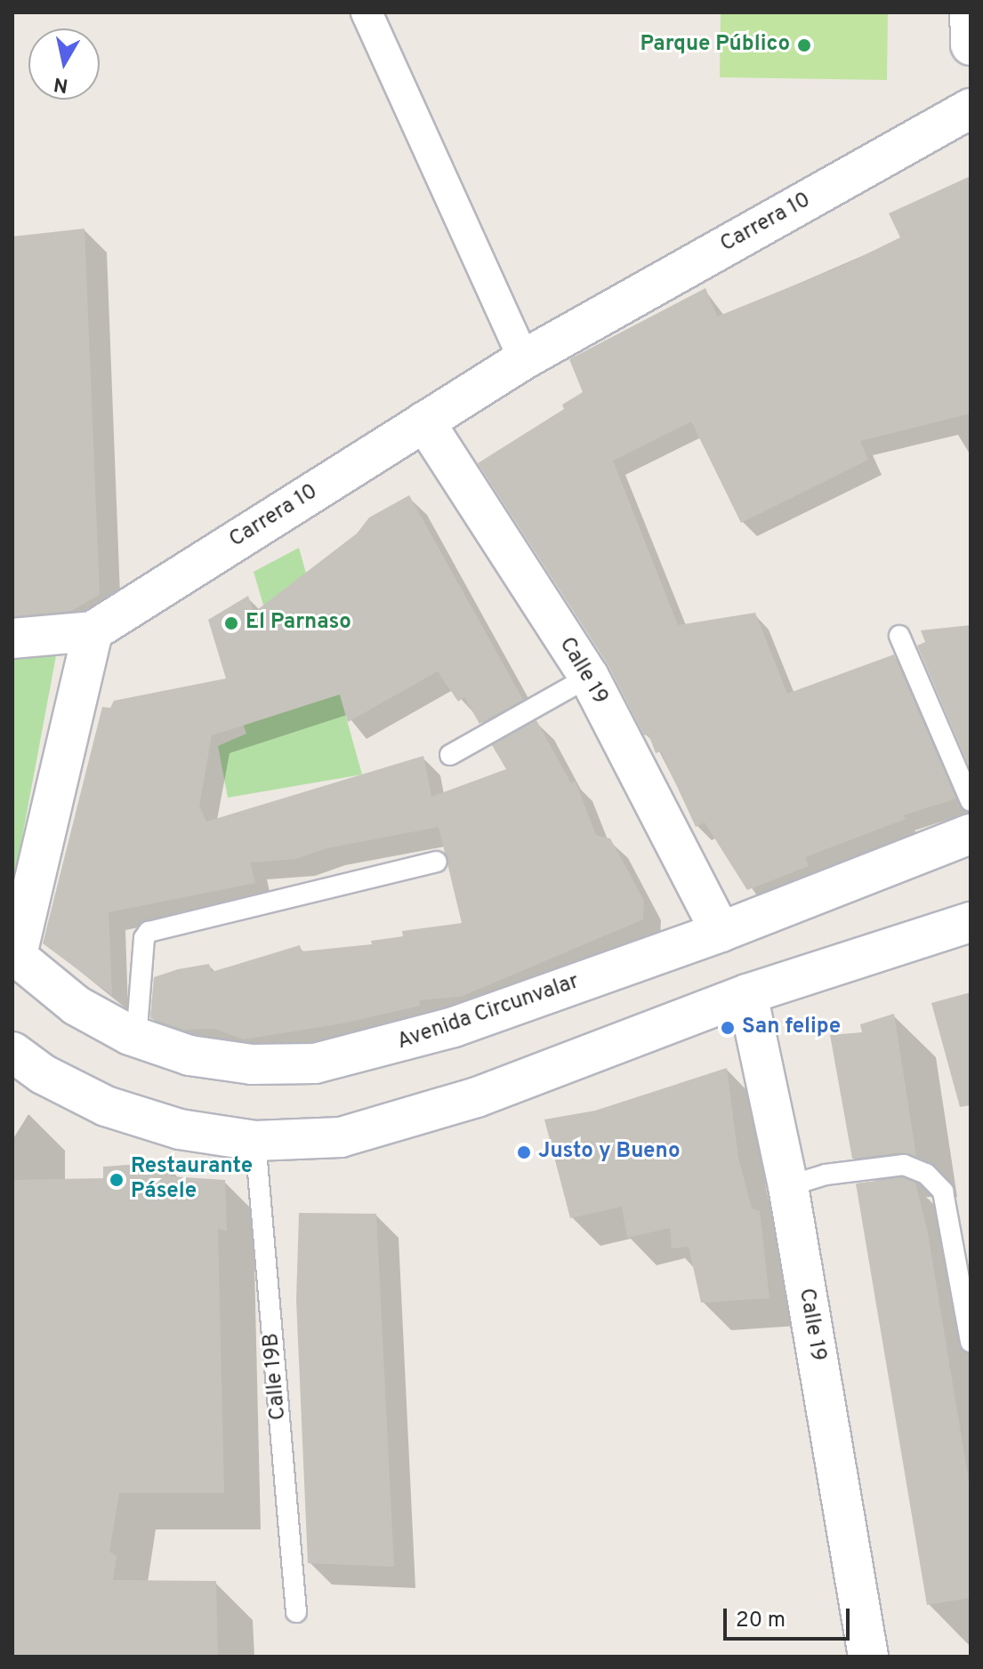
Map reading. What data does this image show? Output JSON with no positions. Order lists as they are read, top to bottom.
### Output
{
  "streets": {
    "street": ["Carrera 10", "Calle 19", "Avenida Circunvalar"],
    "lane": ["Calle 19B"]
  },
  "crossings": [
    ["Carrera 10", "Calle 19"],
    ["Calle 19", "Avenida Circunvalar"]
  ],
  "places": [
    "Parque Público",
    "El Parnaso",
    "San felipe",
    "Justo y Bueno",
    "Restaurante Pásele"
  ],
  "scale_bar": "20 m",
  "north": "bottom"
}
